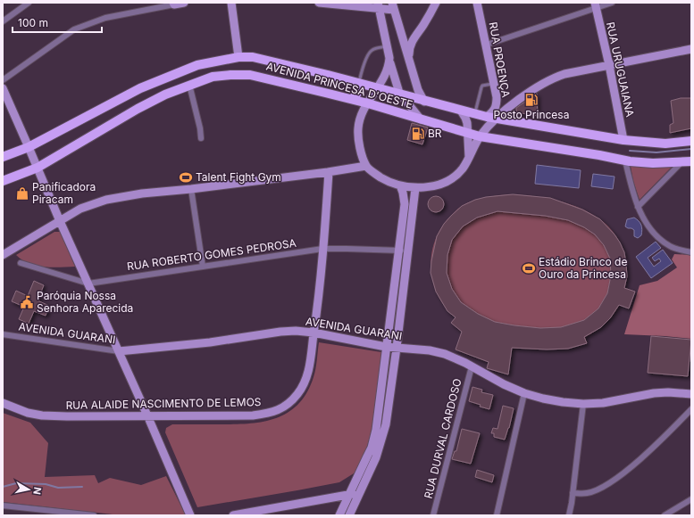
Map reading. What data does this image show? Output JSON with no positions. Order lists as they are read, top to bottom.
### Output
{
  "streets": {
    "main road": [
      "RUA PROENÇA",
      "RUA URUGUAIANA",
      "AVENIDA PRINCESA D'OESTE",
      "AVENIDA GUARANI",
      "RUA ALAIDE NASCIMENTO DE LEMOS"
    ],
    "street": ["RUA ROBERTO GOMES PEDROSA", "RUA DURVAL CARDOSO"]
  },
  "crossings": [
    ["RUA PROENÇA", "AVENIDA PRINCESA D'OESTE"],
    ["RUA URUGUAIANA", "AVENIDA PRINCESA D'OESTE"],
    ["RUA ROBERTO GOMES PEDROSA", "RUA ALAIDE NASCIMENTO DE LEMOS"],
    ["AVENIDA GUARANI", "RUA ALAIDE NASCIMENTO DE LEMOS"],
    ["AVENIDA GUARANI", "RUA DURVAL CARDOSO"]
  ],
  "places": {
    "fuel station": ["Posto Princesa", "BR"],
    "sports": ["Talent Fight Gym", "Estádio Brinco de Ouro da Princesa"],
    "shop": ["Panificadora Piracam"],
    "public building": ["Paróquia Nossa Senhora Aparecida"]
  },
  "scale_bar": "100 m",
  "north": "right"
}
